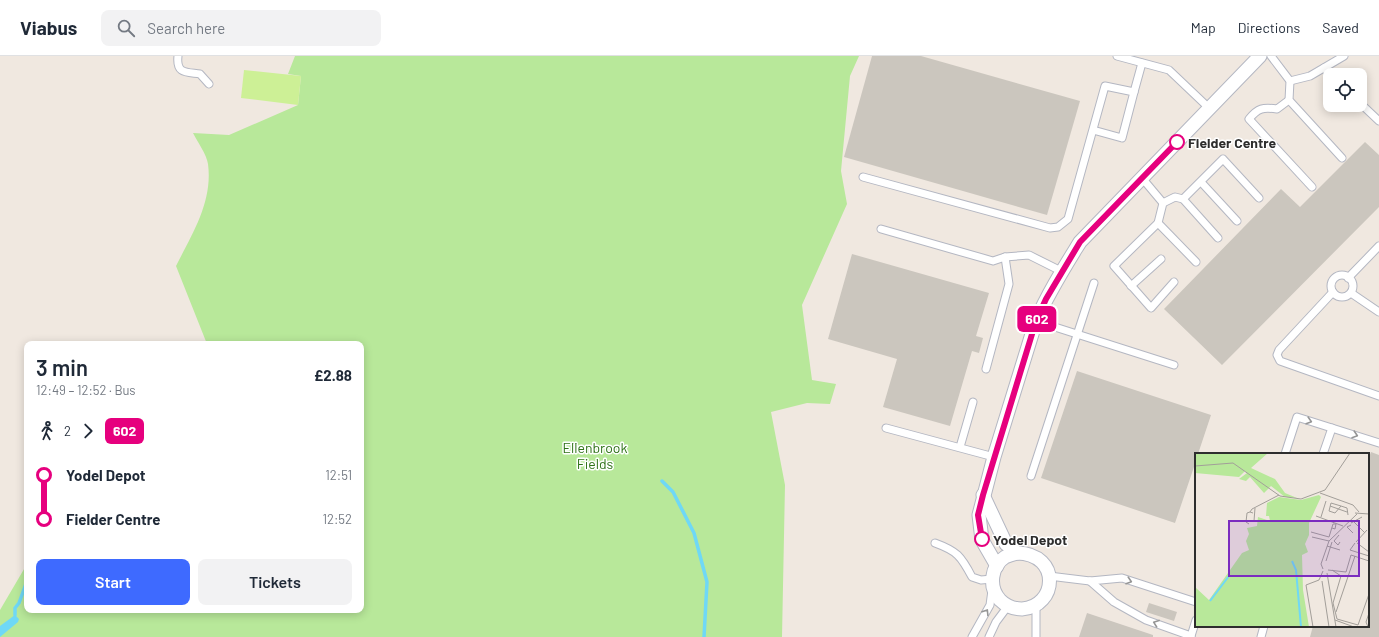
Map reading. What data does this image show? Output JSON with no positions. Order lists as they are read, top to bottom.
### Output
{
  "parks": ["Ellenbrook Fields"],
  "places": ["Fielder Centre", "Yodel Depot"],
  "lines": ["bus line 602"],
  "page": {
    "header": "Viabus",
    "search": "Search here",
    "nav": ["Map", "Directions", "Saved"],
    "on_map": "602",
    "heading": ["3 min", "12:49 – 12:52 · Bus", "£2.88"],
    "legs": ["2", "602"],
    "list": [
      {
        "name": "Yodel Depot",
        "value": "12:51"
      },
      {
        "name": "Fielder Centre",
        "value": "12:52"
      }
    ],
    "buttons": ["Start", "Tickets"]
  }
}
